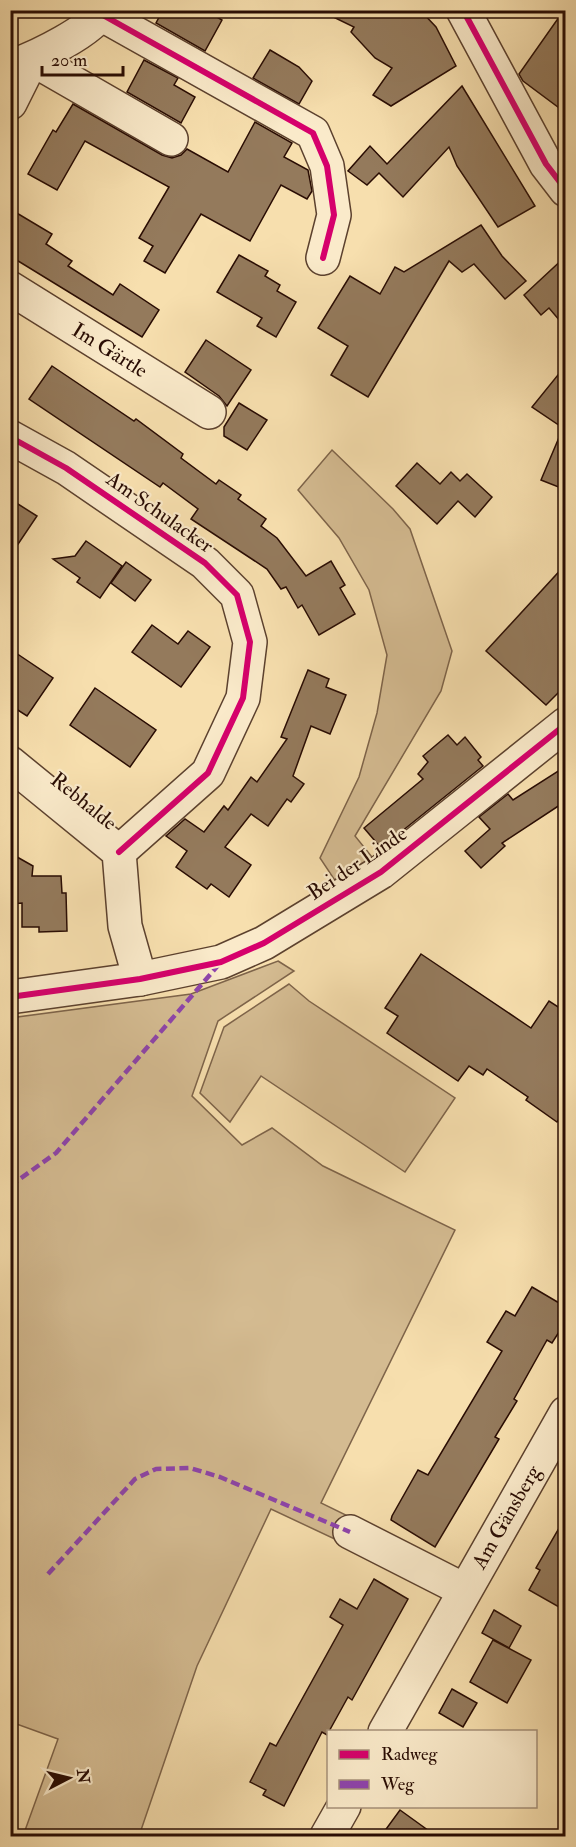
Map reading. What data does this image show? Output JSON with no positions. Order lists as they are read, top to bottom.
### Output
{
  "streets": {
    "street": [
      "Im Gärtle",
      "Am Schulacker",
      "Rebhalde",
      "Bei der Linde",
      "Am Gänsberg"
    ]
  },
  "crossings": [
    ["Am Schulacker", "Rebhalde"],
    ["Rebhalde", "Bei der Linde"]
  ],
  "legend": ["Radweg", "Weg"],
  "scale_bar": "20 m",
  "north": "right"
}
